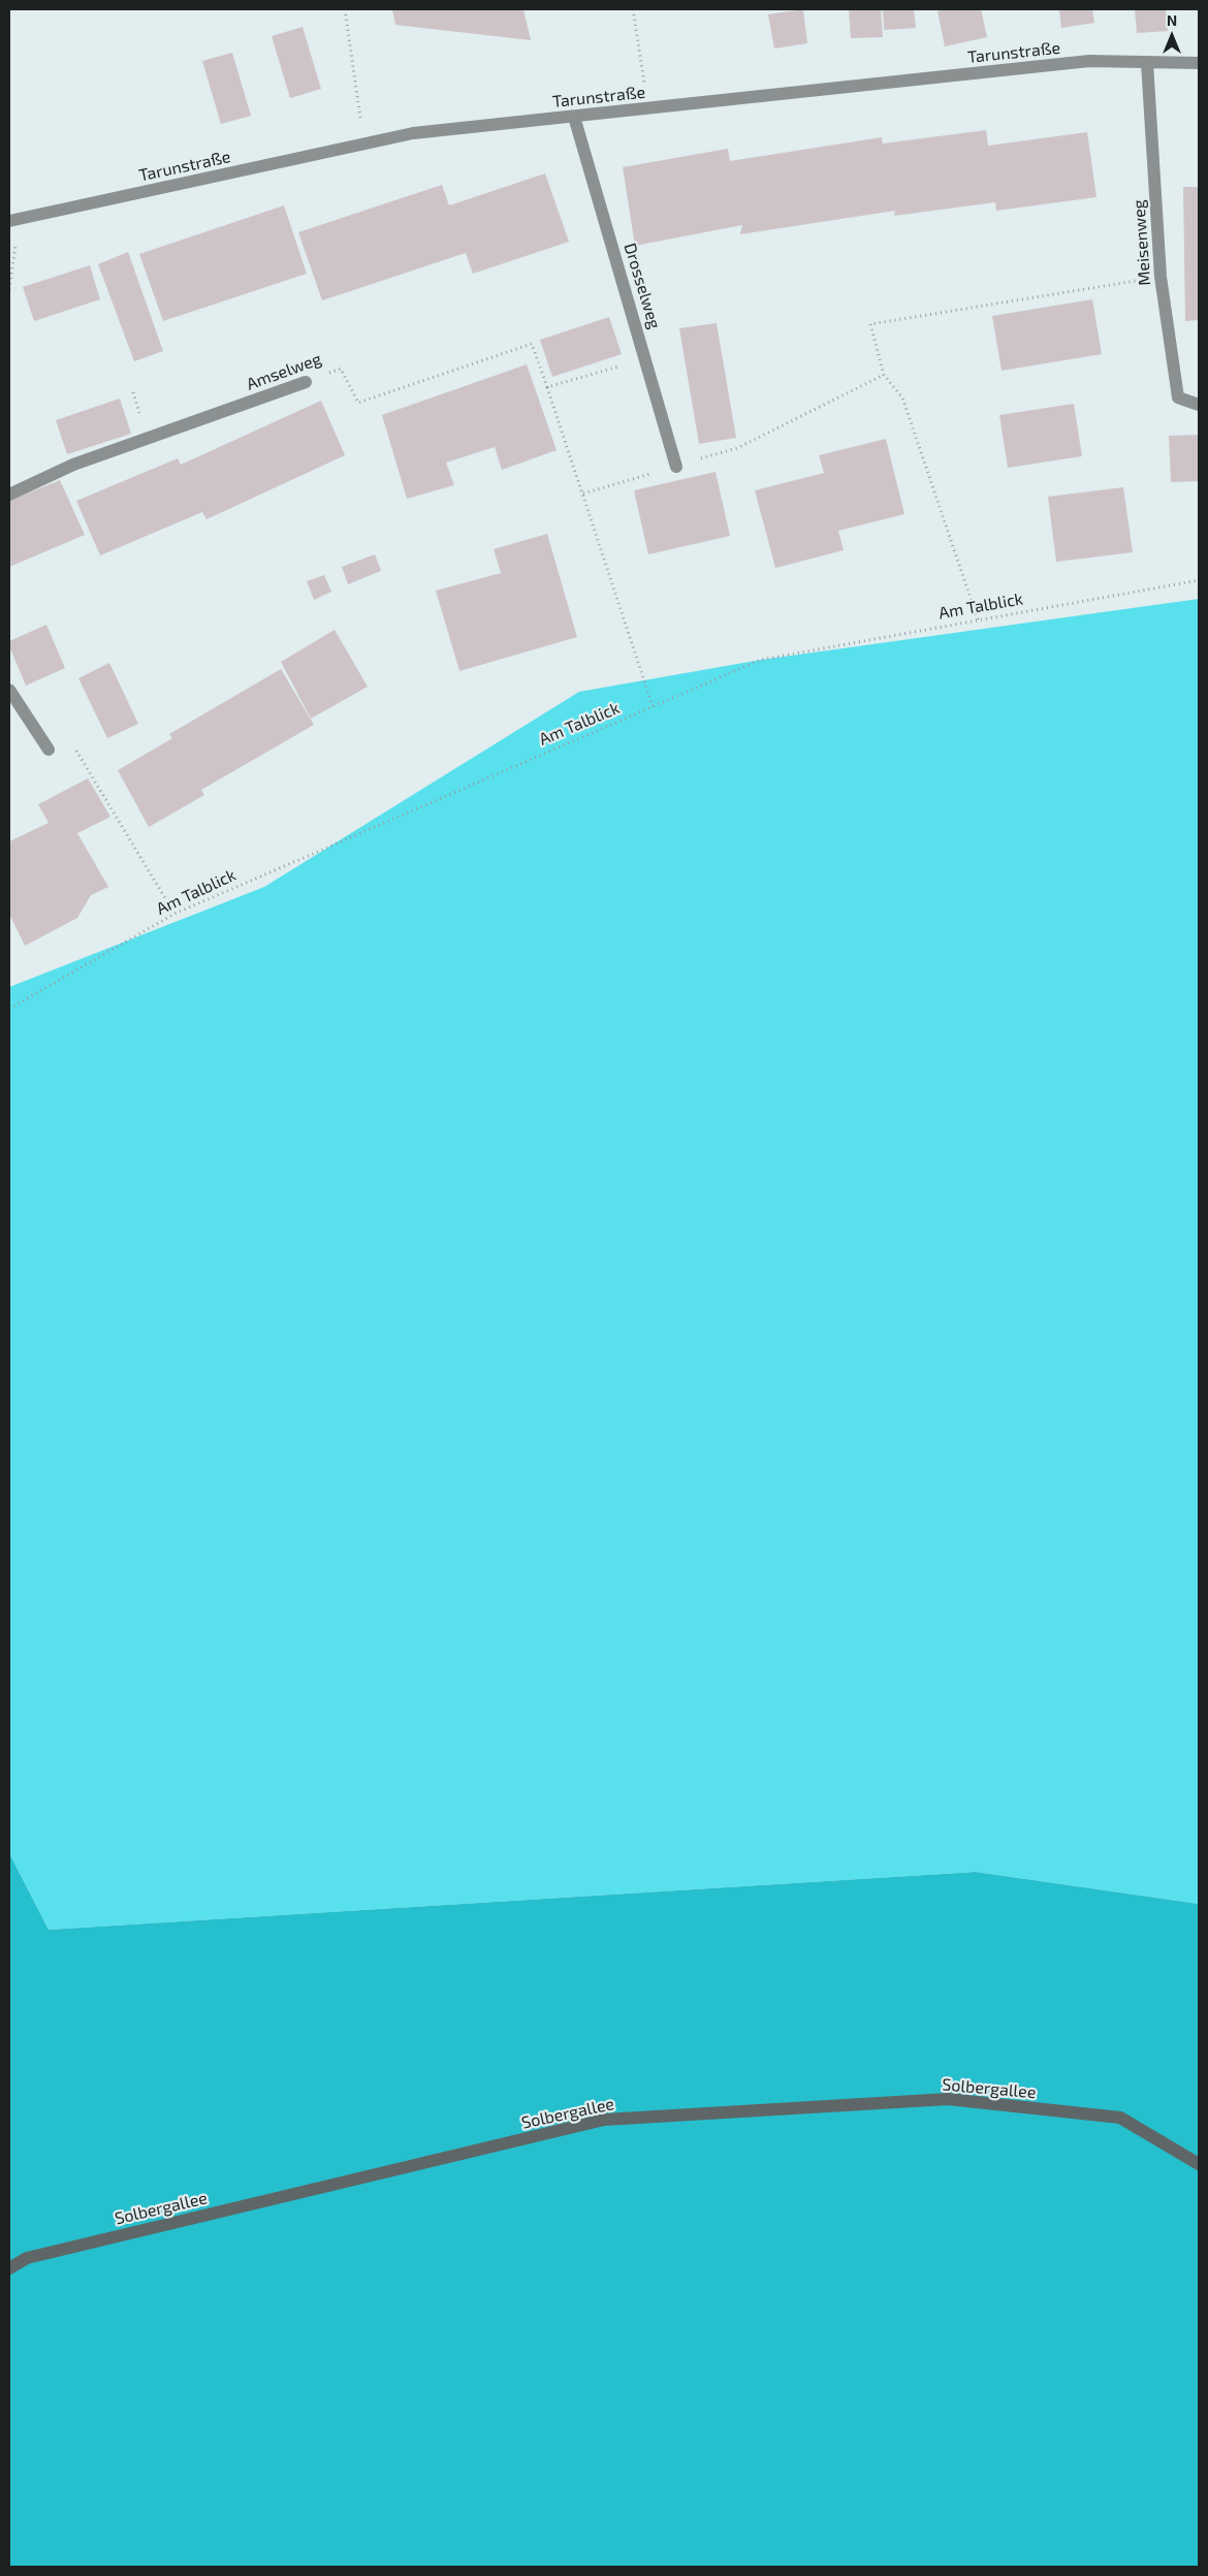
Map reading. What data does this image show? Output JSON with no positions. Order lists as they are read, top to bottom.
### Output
{
  "streets": {
    "street": [
      "Tarunstraße",
      "Meisenweg",
      "Drosselweg",
      "Amselweg",
      "Solbergallee"
    ],
    "path": ["Am Talblick"]
  },
  "crossings": [
    ["Tarunstraße", "Meisenweg"],
    ["Tarunstraße", "Drosselweg"]
  ],
  "north": "top"
}
